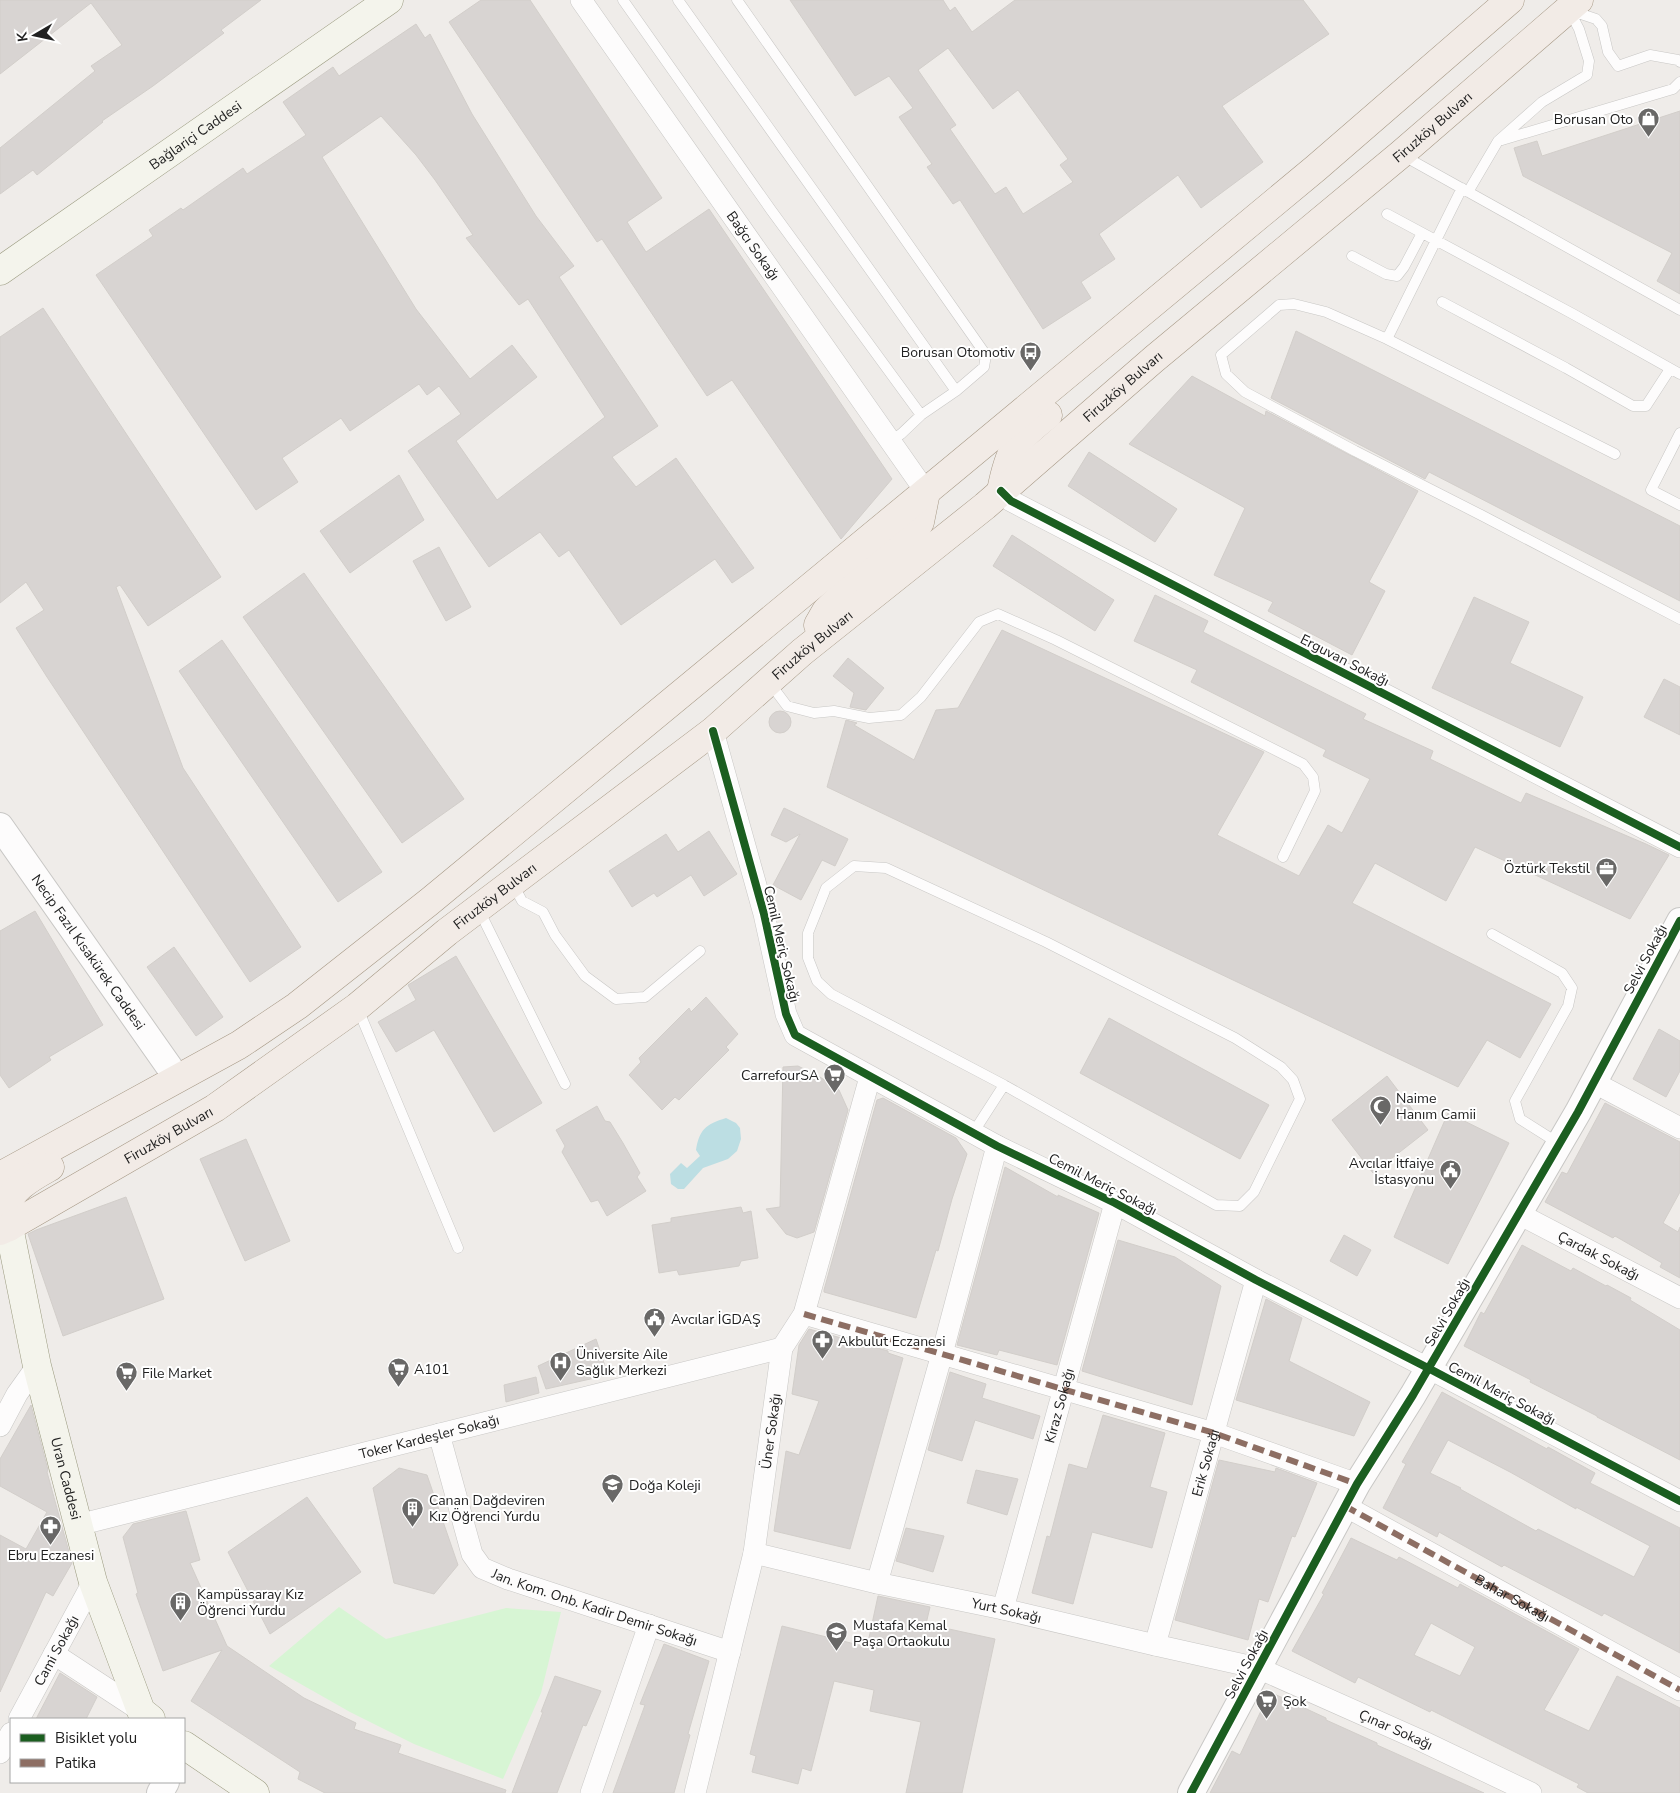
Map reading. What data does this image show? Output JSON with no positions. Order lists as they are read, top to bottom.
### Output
{
  "streets": {
    "main road": ["Firuzköy Bulvarı", "Bağlariçi Caddesi", "Uran Caddesi"],
    "street": [
      "Bağcı Sokağı",
      "Erguvan Sokağı",
      "Cemil Meriç Sokağı",
      "Necip Fazıl Kısakürek Caddesi",
      "Selvi Sokağı",
      "Çardak Sokağı",
      "Kiraz Sokağı",
      "Üner Sokağı",
      "Toker Kardeşler Sokağı",
      "Erik Sokağı",
      "Bahar Sokağı",
      "Jan. Kom. Onb. Kadir Demir Sokağı",
      "Yurt Sokağı",
      "Cami Sokağı",
      "Çınar Sokağı"
    ]
  },
  "crossings": [
    ["Firuzköy Bulvarı", "Erguvan Sokağı"],
    ["Firuzköy Bulvarı", "Cemil Meriç Sokağı"],
    ["Firuzköy Bulvarı", "Uran Caddesi"],
    ["Cemil Meriç Sokağı", "Selvi Sokağı"],
    ["Cemil Meriç Sokağı", "Kiraz Sokağı"],
    ["Cemil Meriç Sokağı", "Üner Sokağı"],
    ["Cemil Meriç Sokağı", "Erik Sokağı"],
    ["Selvi Sokağı", "Çardak Sokağı"],
    ["Selvi Sokağı", "Bahar Sokağı"],
    ["Selvi Sokağı", "Yurt Sokağı"],
    ["Selvi Sokağı", "Çınar Sokağı"],
    ["Kiraz Sokağı", "Bahar Sokağı"],
    ["Kiraz Sokağı", "Yurt Sokağı"],
    ["Üner Sokağı", "Toker Kardeşler Sokağı"],
    ["Üner Sokağı", "Bahar Sokağı"],
    ["Üner Sokağı", "Jan. Kom. Onb. Kadir Demir Sokağı"],
    ["Üner Sokağı", "Yurt Sokağı"],
    ["Toker Kardeşler Sokağı", "Uran Caddesi"],
    ["Toker Kardeşler Sokağı", "Jan. Kom. Onb. Kadir Demir Sokağı"],
    ["Erik Sokağı", "Bahar Sokağı"],
    ["Erik Sokağı", "Yurt Sokağı"],
    ["Uran Caddesi", "Cami Sokağı"],
    ["Yurt Sokağı", "Çınar Sokağı"]
  ],
  "places": {
    "shop": ["Borusan Oto"],
    "bus stop": ["Borusan Otomotiv"],
    "office": ["Öztürk Tekstil"],
    "supermarket": [
      "CarrefourSA",
      "A101",
      "File Market",
      "Şok"
    ],
    "mosque": ["Naime Hanım Camii"],
    "public building": ["Avcılar İtfaiye İstasyonu", "Avcılar İGDAŞ"],
    "pharmacy": ["Akbulut Eczanesi", "Ebru Eczanesi"],
    "hospital": ["Üniversite Aile Sağlık Merkezi"],
    "school or university": ["Doğa Koleji", "Mustafa Kemal Paşa Ortaokulu"],
    "building": ["Canan Dağdeviren Kız Öğrenci Yurdu", "Kampüssaray Kız Öğrenci Yurdu"]
  },
  "legend": ["Bisiklet yolu", "Patika"],
  "north": "left"
}
